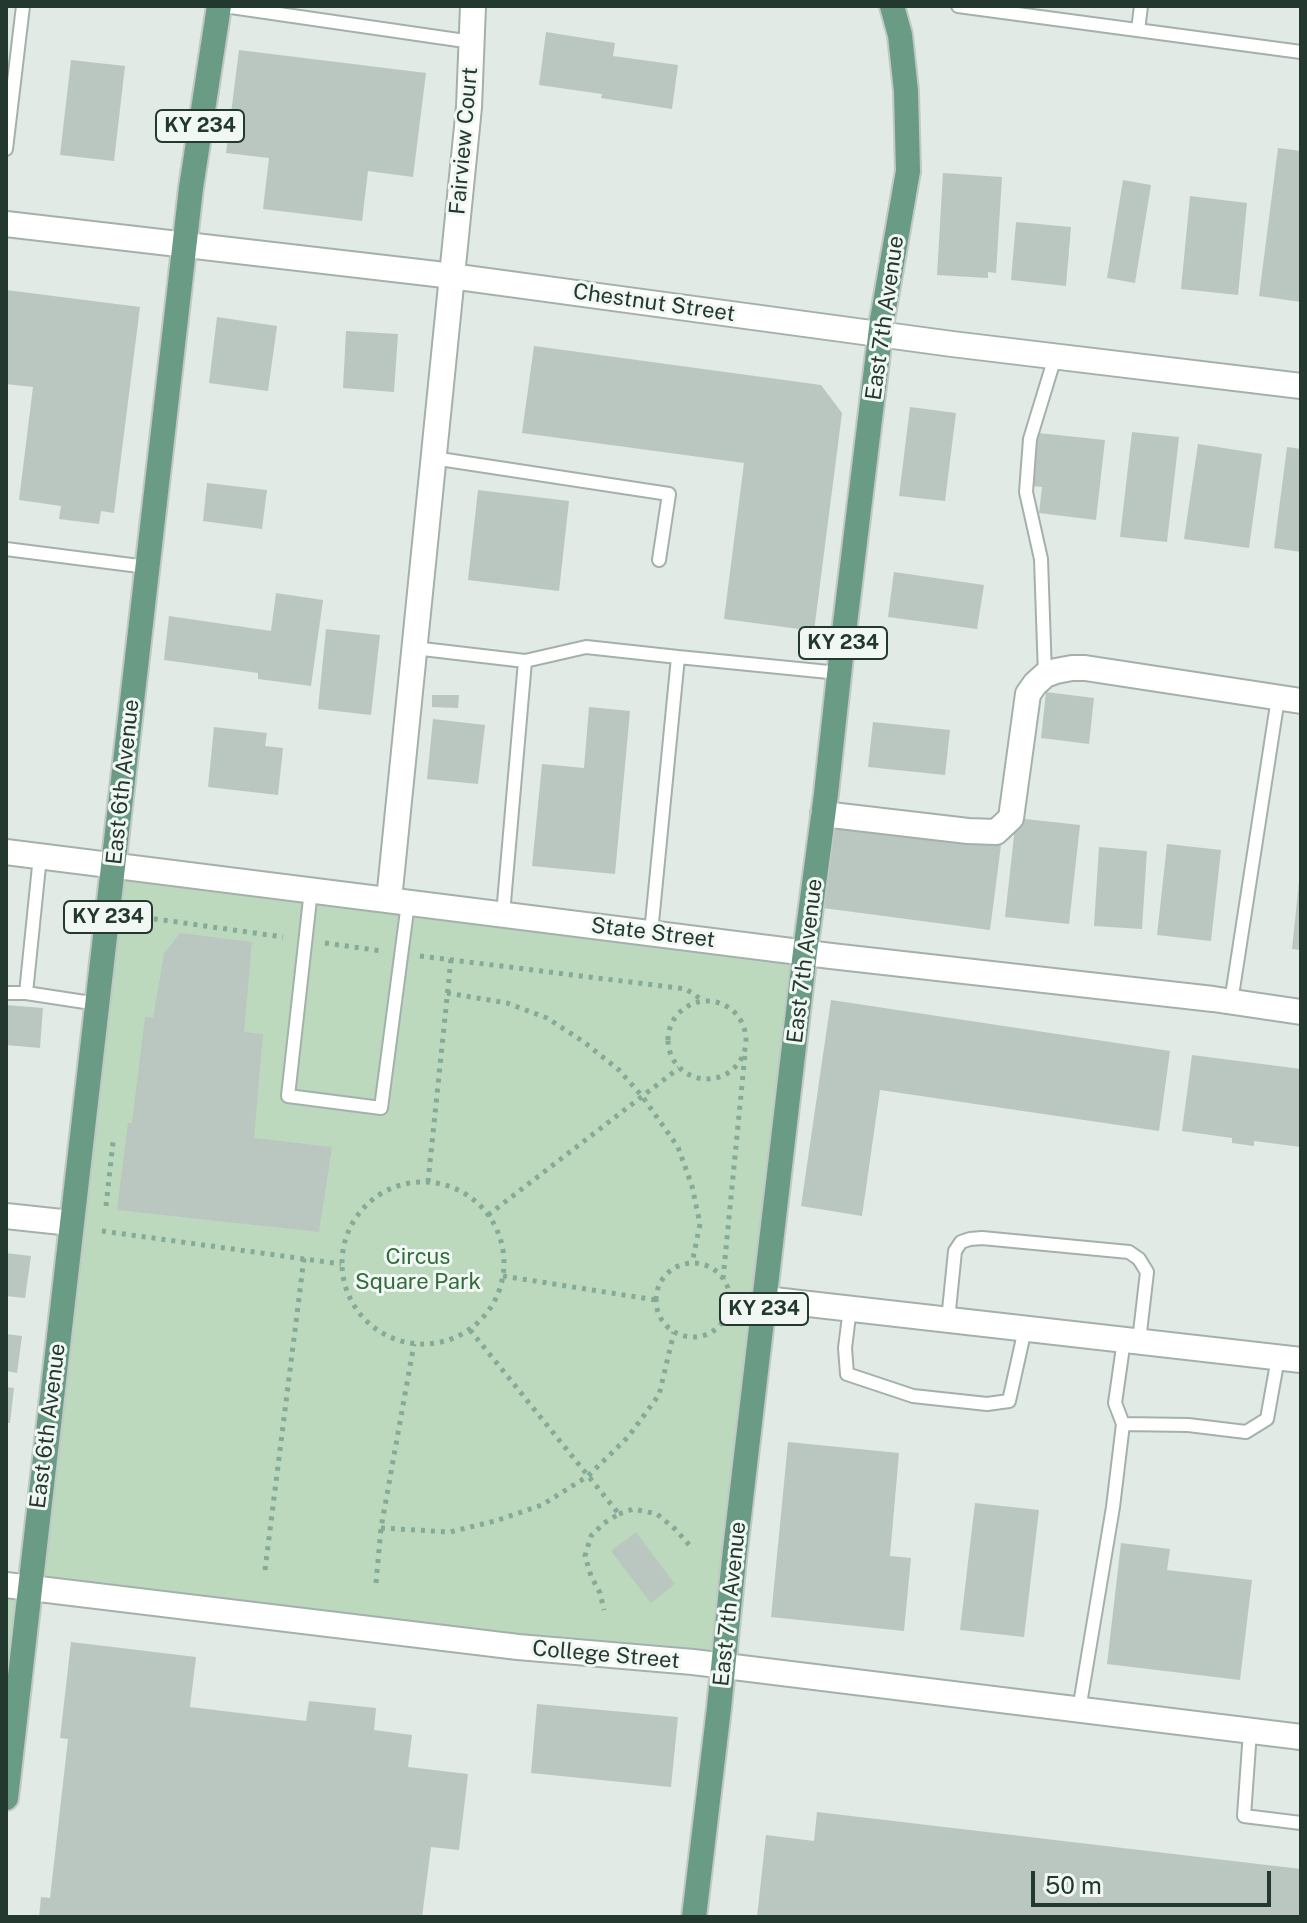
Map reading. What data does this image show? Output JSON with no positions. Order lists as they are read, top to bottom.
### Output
{
  "streets": {
    "main road": ["KY 234", "East 7th Avenue", "East 6th Avenue"],
    "street": [
      "Fairview Court",
      "Chestnut Street",
      "State Street",
      "College Street"
    ]
  },
  "crossings": [
    ["Fairview Court", "Chestnut Street"],
    ["Fairview Court", "State Street"],
    ["Chestnut Street", "East 7th Avenue"],
    ["Chestnut Street", "East 6th Avenue"],
    ["East 7th Avenue", "State Street"],
    ["East 7th Avenue", "College Street"],
    ["East 6th Avenue", "State Street"],
    ["East 6th Avenue", "College Street"]
  ],
  "parks": ["Circus Square Park"],
  "scale_bar": "50 m"
}
